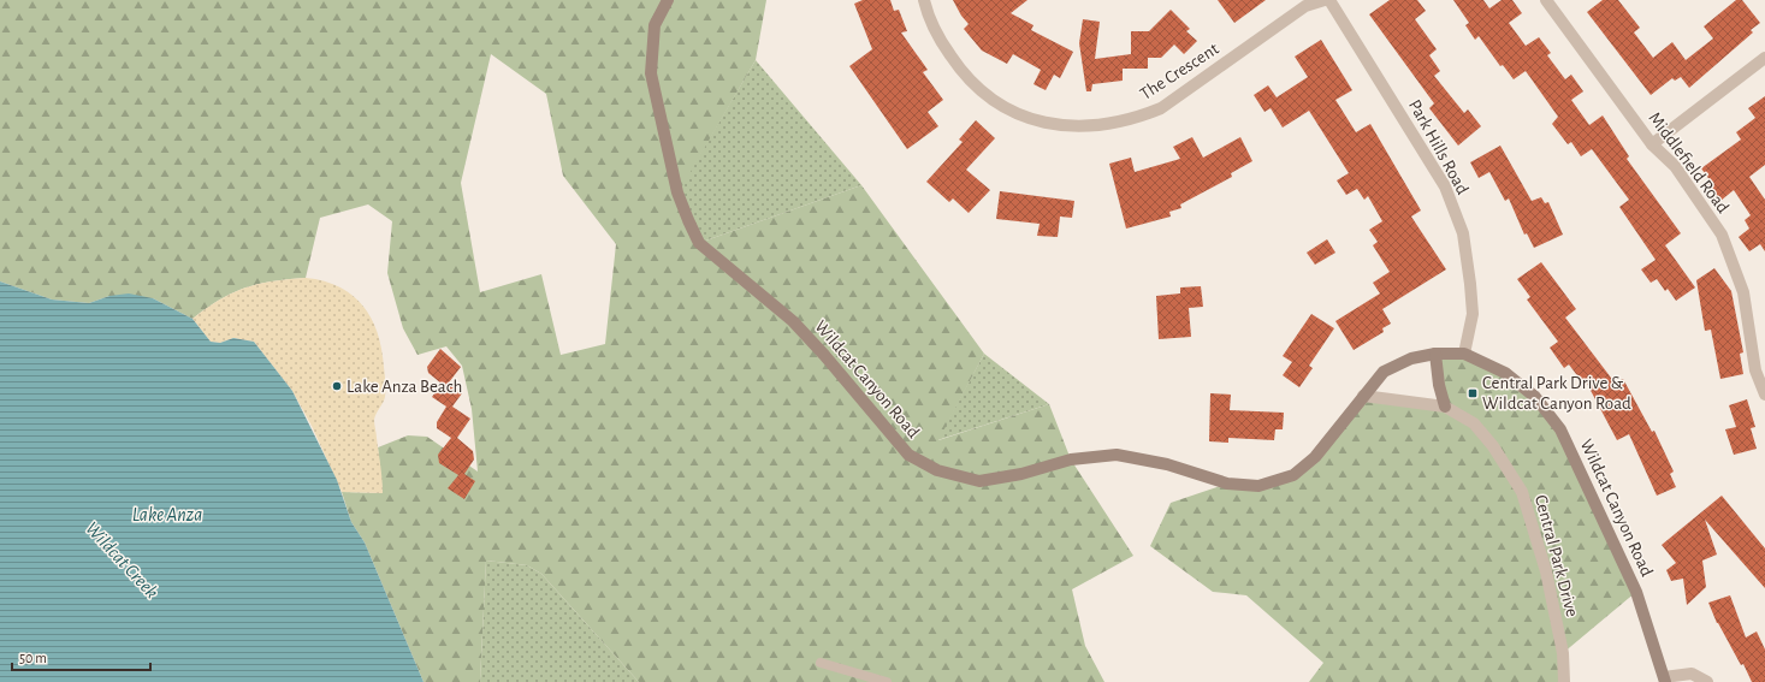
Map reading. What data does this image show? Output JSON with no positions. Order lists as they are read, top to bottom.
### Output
{
  "streets": {
    "street": [
      "The Crescent",
      "Park Hills Road",
      "Middlefield Road",
      "Wildcat Canyon Road",
      "Central Park Drive"
    ]
  },
  "crossings": [
    ["Park Hills Road", "Wildcat Canyon Road"],
    ["Wildcat Canyon Road", "Central Park Drive"]
  ],
  "water": ["Lake Anza", "Wildcat Creek"],
  "places": {
    "other": ["Lake Anza Beach"],
    "transit": ["Central Park Drive & Wildcat Canyon Road"]
  },
  "scale_bar": "50 m"
}
